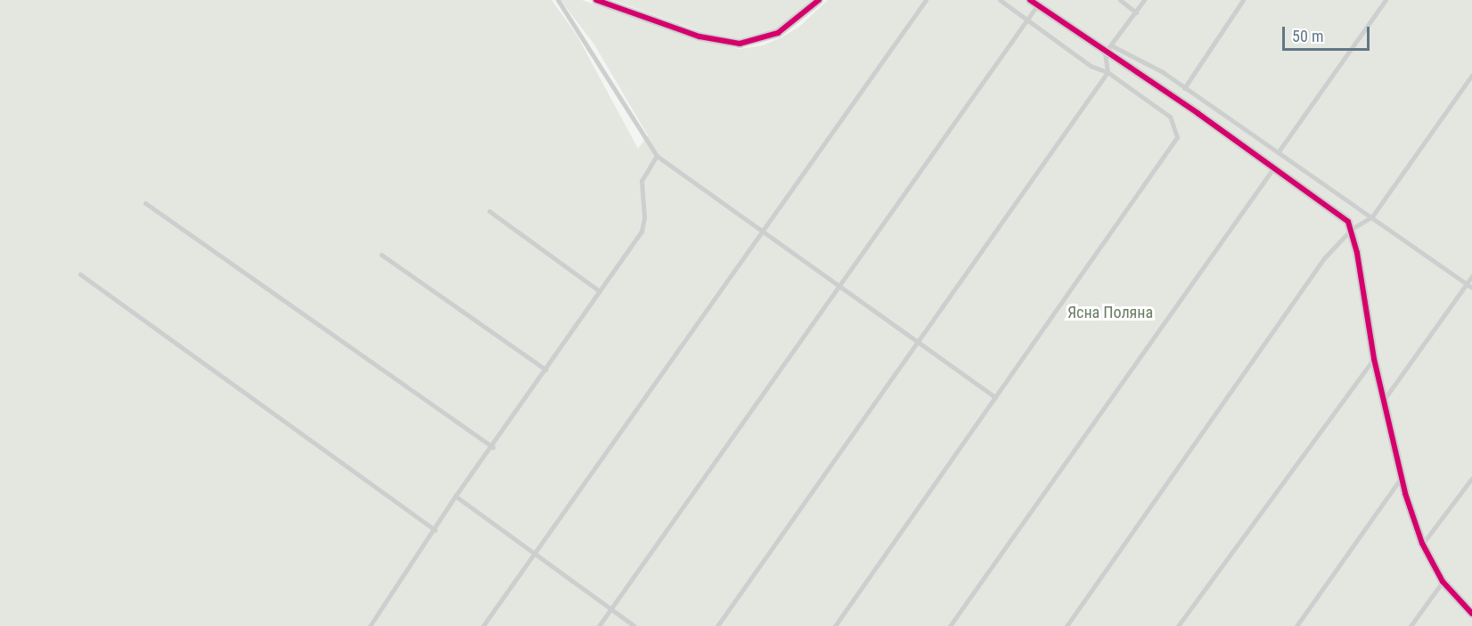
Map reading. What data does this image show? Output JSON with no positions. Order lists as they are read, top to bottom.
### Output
{
  "parks": ["Ясна Поляна"],
  "scale_bar": "50 m"
}
